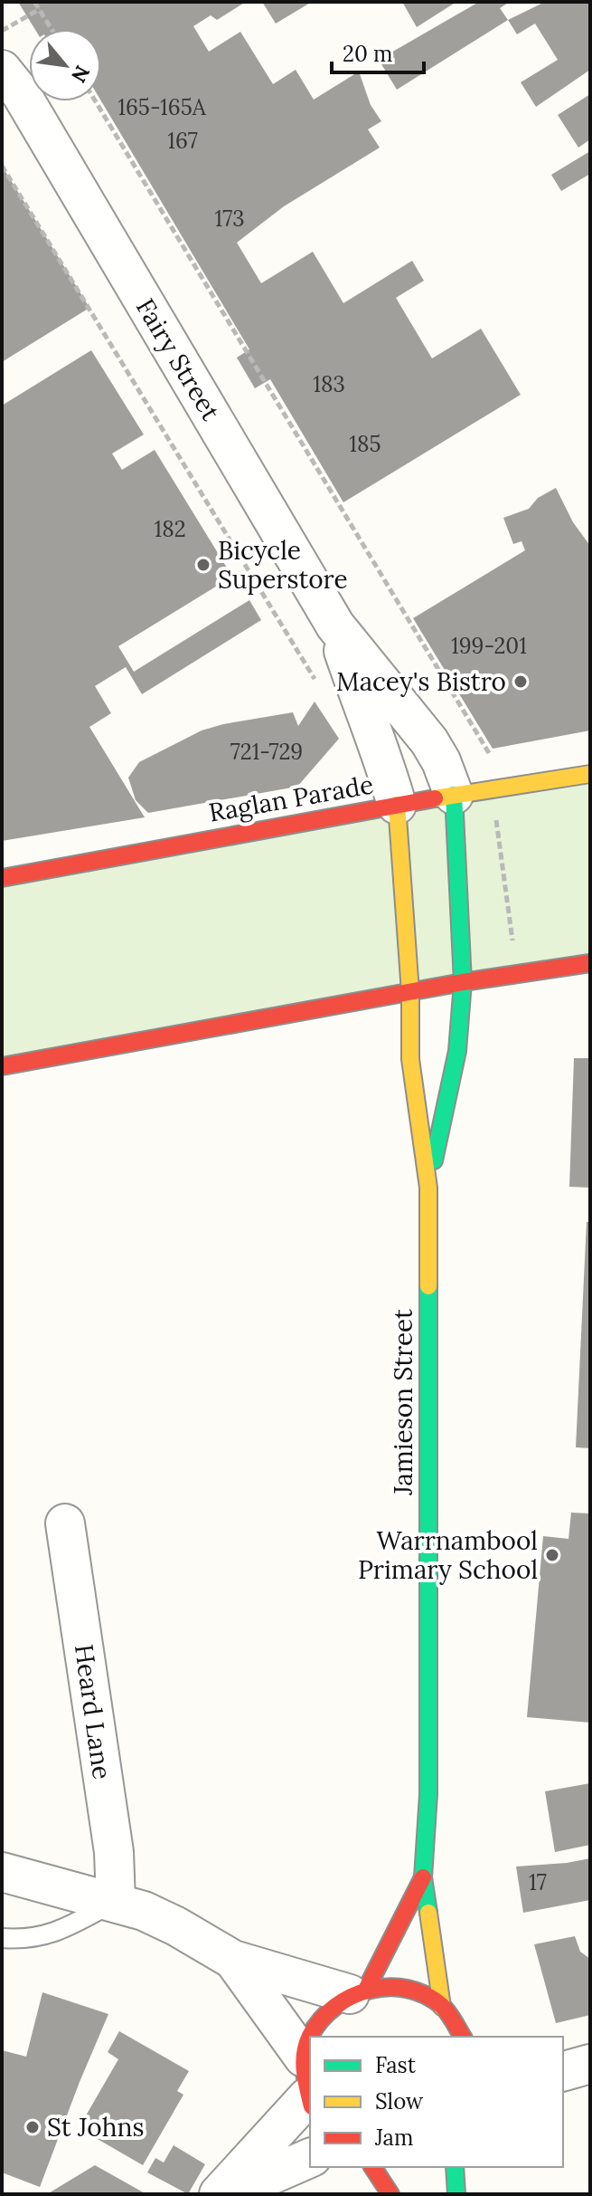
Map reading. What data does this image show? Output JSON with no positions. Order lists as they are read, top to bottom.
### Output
{
  "streets": {
    "main road": ["Raglan Parade", "Jamieson Street"],
    "street": ["Fairy Street", "Heard Lane"]
  },
  "crossings": [
    ["Fairy Street", "Raglan Parade"],
    ["Fairy Street", "Jamieson Street"],
    ["Raglan Parade", "Jamieson Street"]
  ],
  "places": [
    "Bicycle Superstore",
    "Macey's Bistro",
    "Warrnambool Primary School",
    "St Johns"
  ],
  "house_numbers": [
    "165-165A",
    "167",
    "173",
    "183",
    "185",
    "182",
    "199-201",
    "721-729",
    "17"
  ],
  "legend": ["Fast", "Slow", "Jam"],
  "scale_bar": "20 m",
  "north": "bottom right"
}
